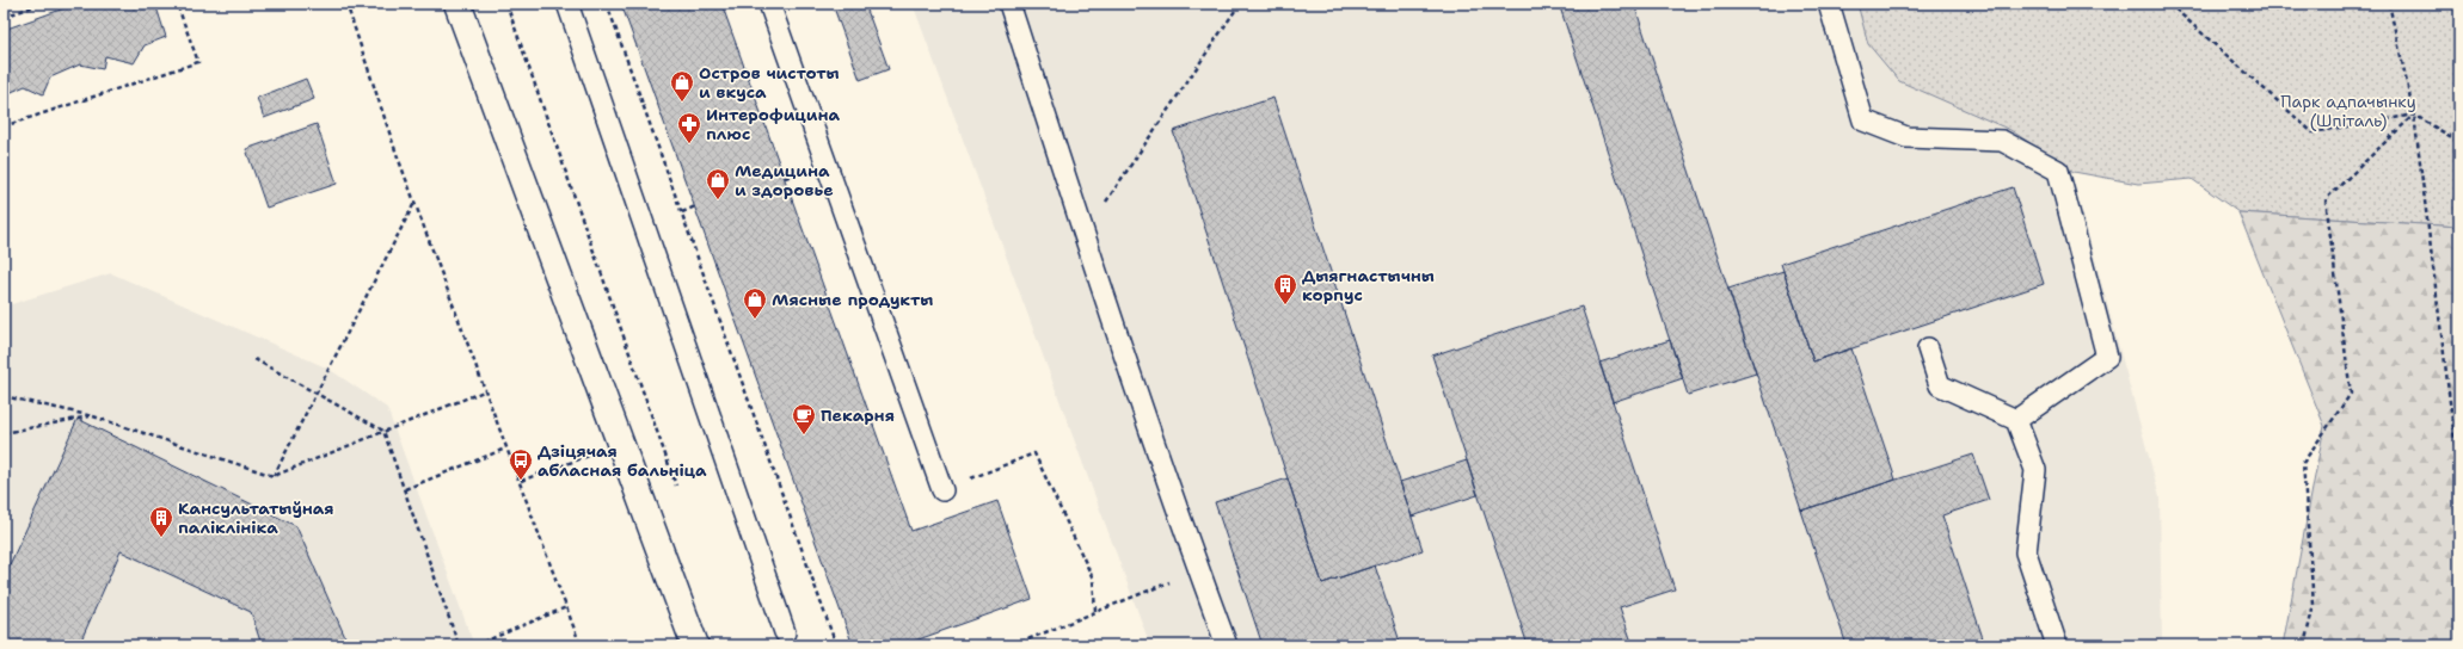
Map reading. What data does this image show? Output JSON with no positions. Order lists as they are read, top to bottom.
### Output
{
  "parks": ["Парк адпачынку (Шпіталь)"],
  "places": {
    "shop": ["Остров чистоты и вкуса", "Медицина и здоровье", "Мясные продукты"],
    "pharmacy": ["Интерофицина плюс"],
    "building": ["Дыягнастычны корпус", "Кансультатыўная паліклініка"],
    "cafe": ["Пекарня"],
    "bus stop": ["Дзіцячая абласная бальніца"]
  }
}
